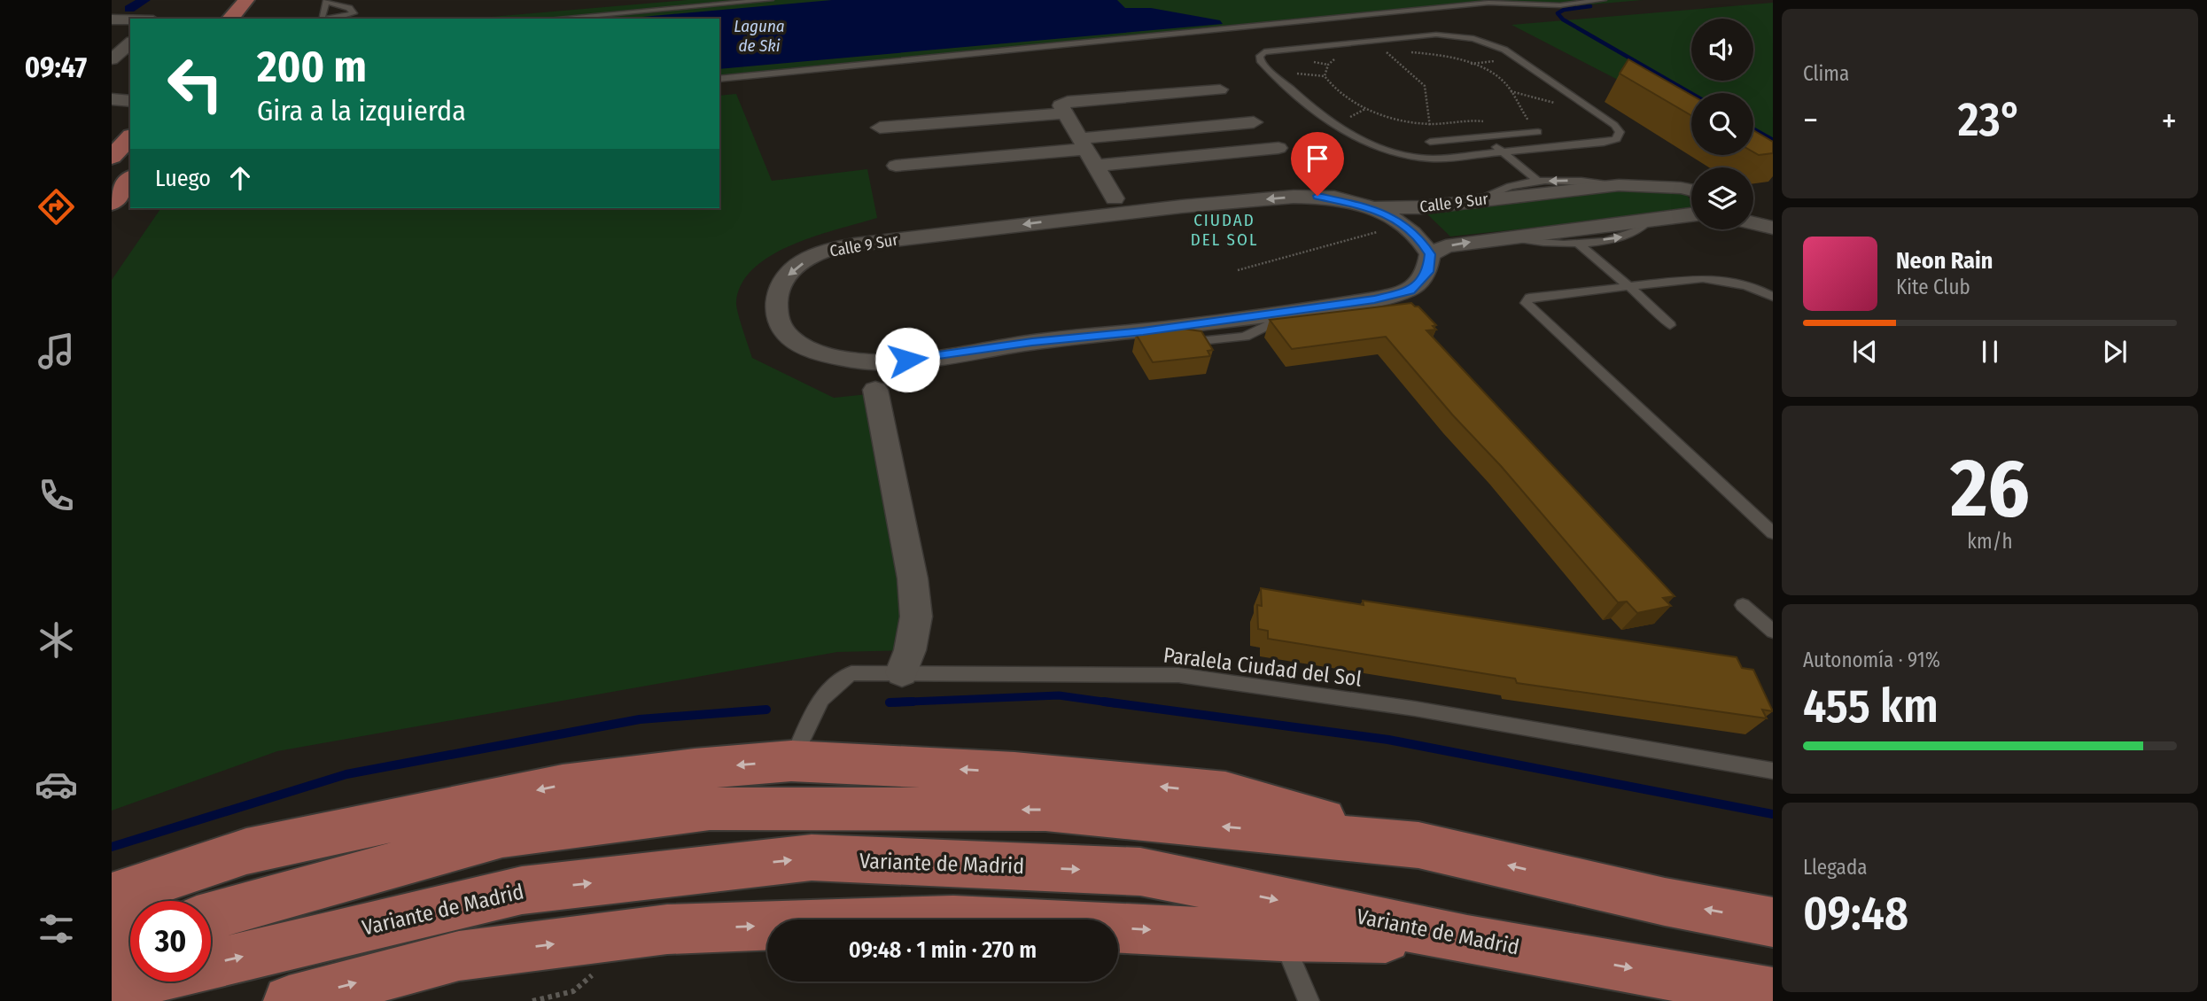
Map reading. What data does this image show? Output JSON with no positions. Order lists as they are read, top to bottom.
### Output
{
  "streets": {
    "main road": ["Variante de Madrid"],
    "street": ["Calle 9 Sur"],
    "lane": ["Paralela Ciudad del Sol"]
  },
  "districts": ["CIUDAD DEL SOL"],
  "water": ["Laguna de Ski"],
  "page": {
    "tabs": "09:47",
    "tile": [
      "Clima",
      ["26", "km/h"],
      ["Autonomía · 91%", "455 km"],
      ["Llegada", "09:48"]
    ],
    "turn": ["200 m", "Gira a la izquierda"],
    "heat": ["−", "23°", "+"],
    "then": "Luego",
    "song": ["Neon Rain", "Kite Club"],
    "limit": "30",
    "trip": "09:48 · 1 min · 270 m"
  }
}
